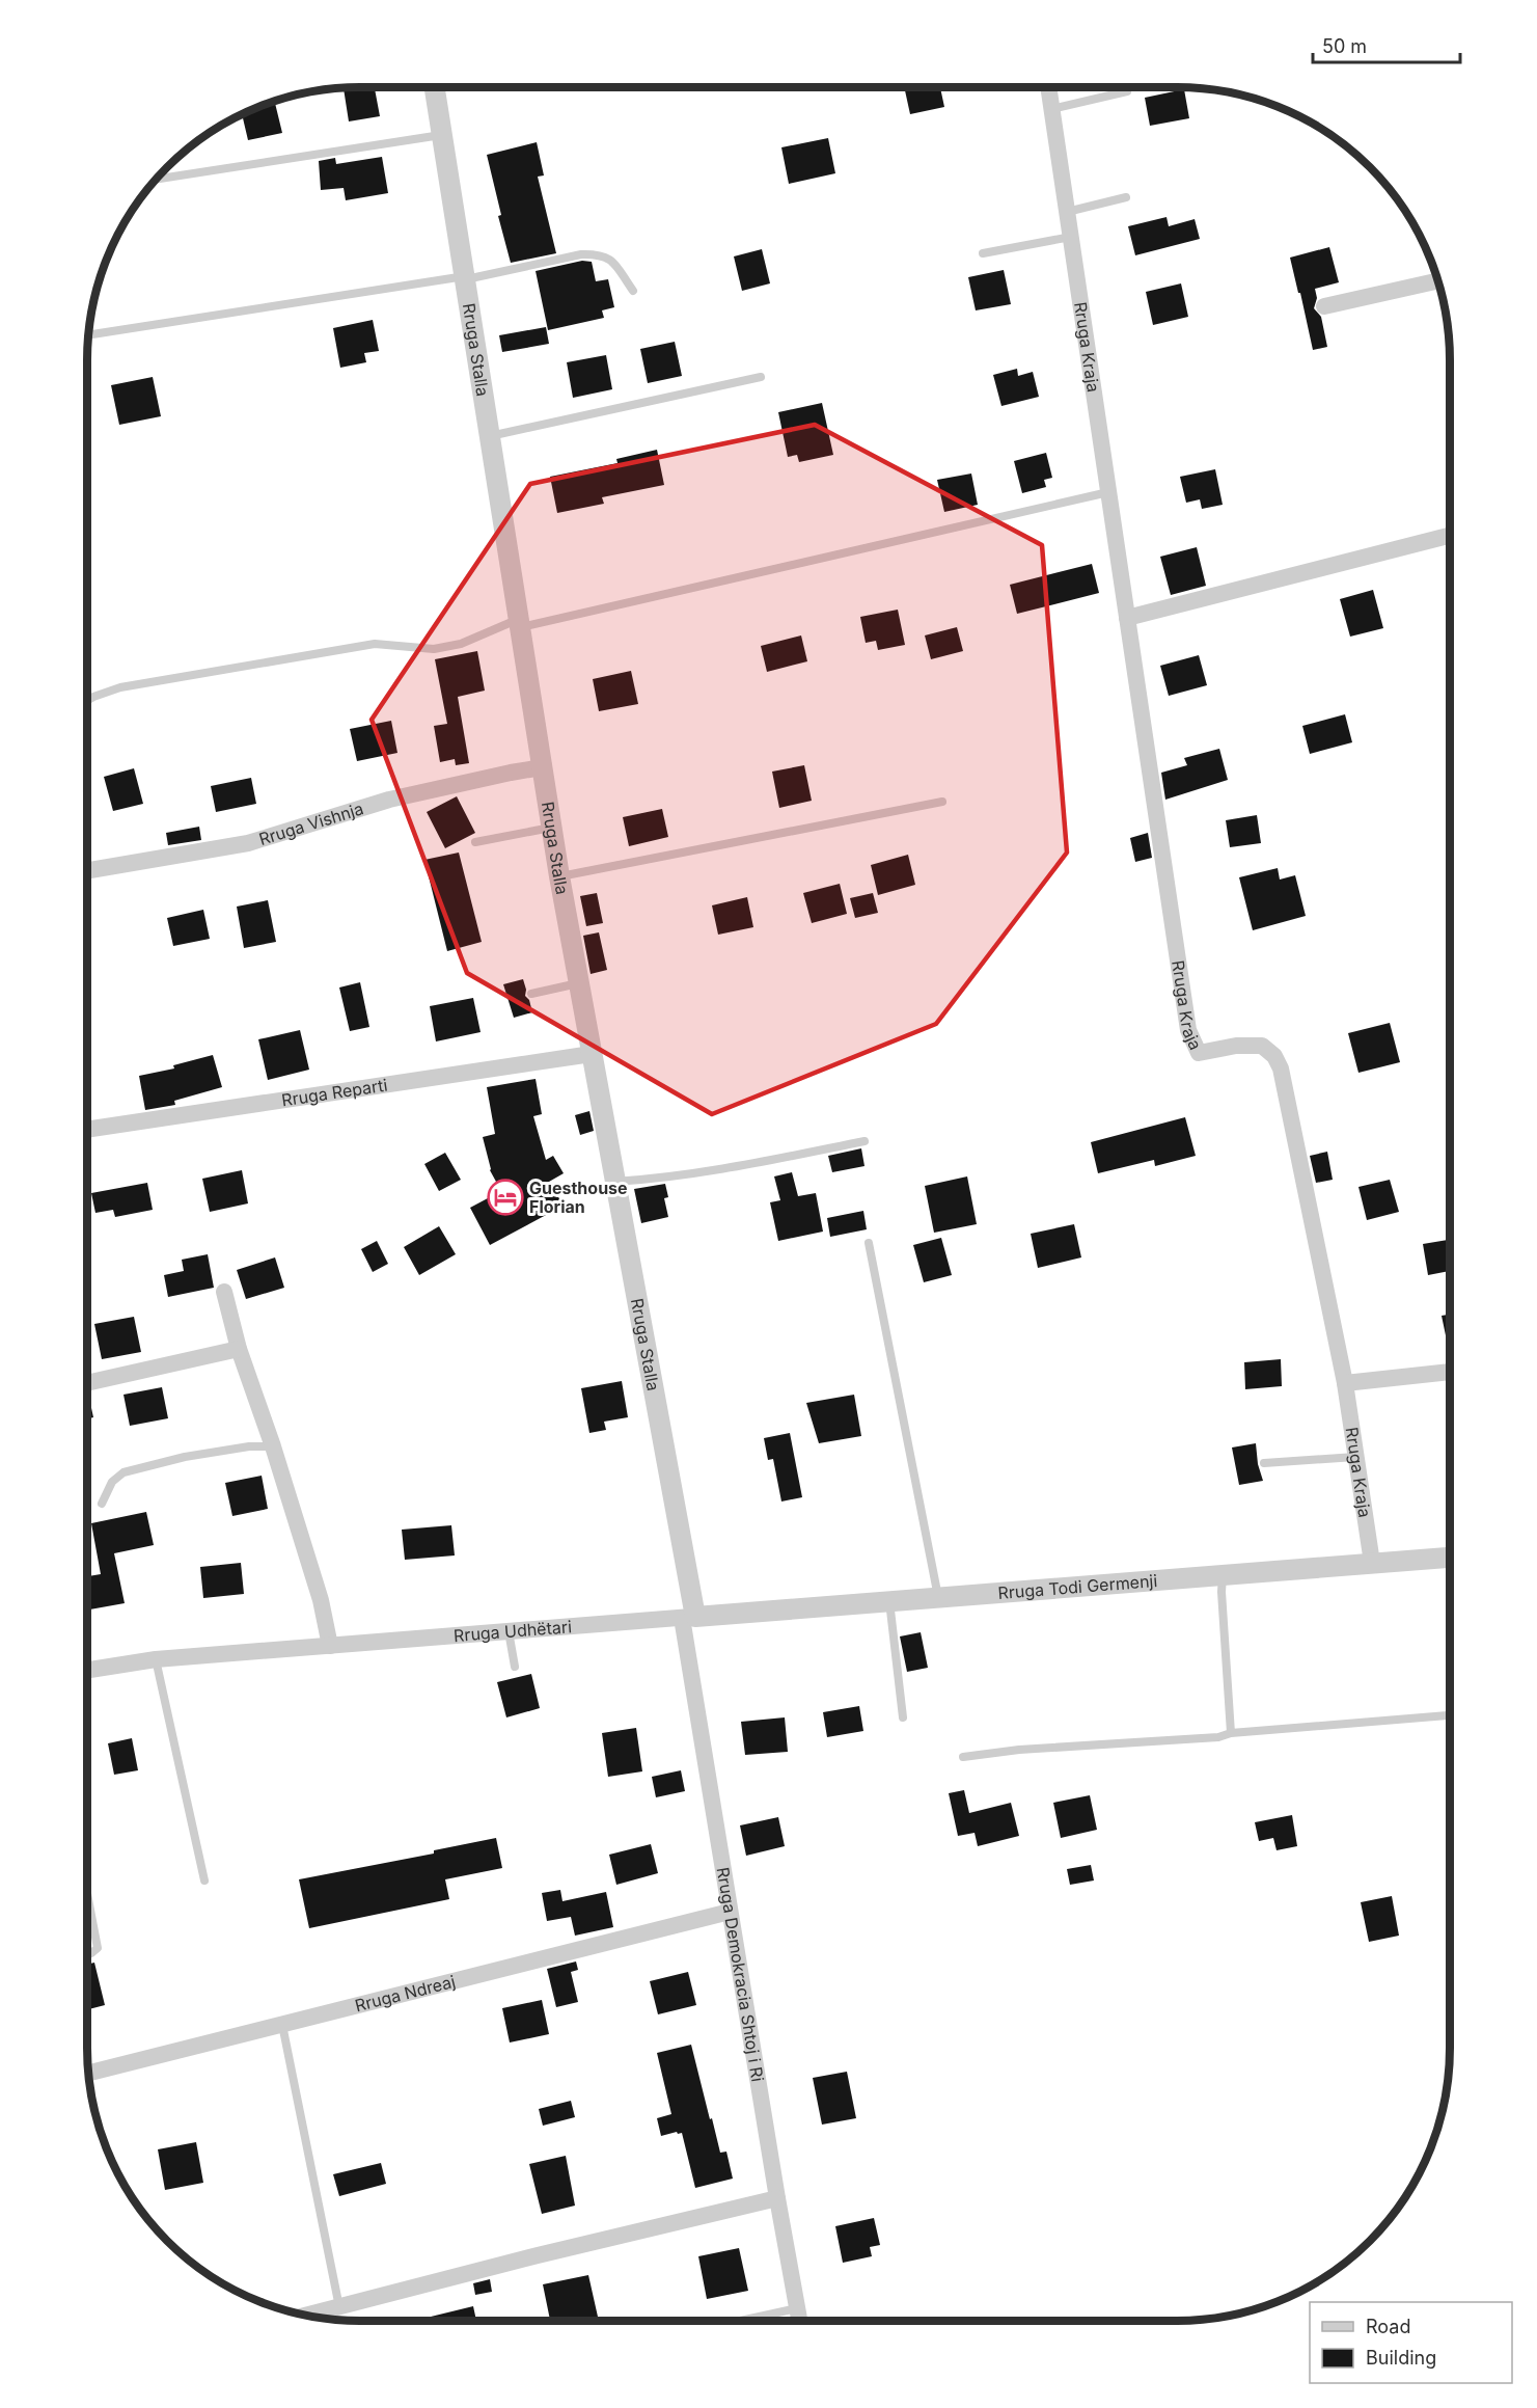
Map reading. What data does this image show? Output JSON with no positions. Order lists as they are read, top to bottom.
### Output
{
  "streets": {
    "street": [
      "Rruga Kraja",
      "Rruga Stalla",
      "Rruga Vishnja",
      "Rruga Reparti",
      "Rruga Todi Germenji",
      "Rruga Udhëtari",
      "Rruga Demokracia Shtoj i Ri",
      "Rruga Ndreaj"
    ]
  },
  "crossings": [
    ["Rruga Kraja", "Rruga Todi Germenji"],
    ["Rruga Stalla", "Rruga Vishnja"],
    ["Rruga Stalla", "Rruga Reparti"],
    ["Rruga Stalla", "Rruga Todi Germenji"],
    ["Rruga Stalla", "Rruga Udhëtari"],
    ["Rruga Stalla", "Rruga Demokracia Shtoj i Ri"],
    ["Rruga Todi Germenji", "Rruga Udhëtari"],
    ["Rruga Todi Germenji", "Rruga Demokracia Shtoj i Ri"],
    ["Rruga Udhëtari", "Rruga Demokracia Shtoj i Ri"],
    ["Rruga Demokracia Shtoj i Ri", "Rruga Ndreaj"]
  ],
  "places": {
    "hotel": ["Guesthouse Florian"]
  },
  "legend": ["Road", "Building"],
  "scale_bar": "50 m"
}
